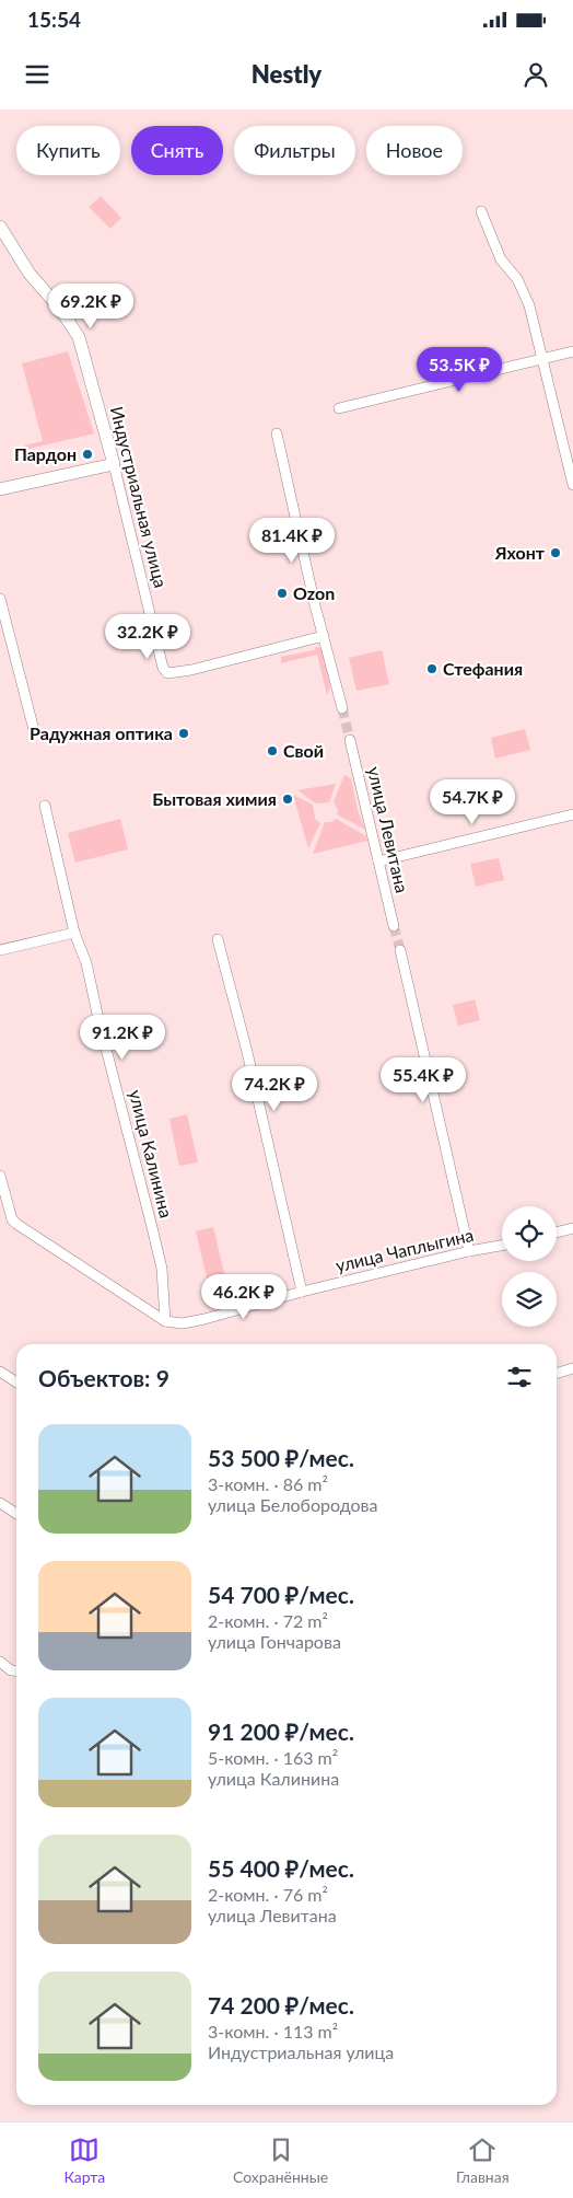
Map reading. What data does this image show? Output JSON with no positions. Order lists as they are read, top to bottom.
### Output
{
  "streets": {
    "street": [
      "Индустриальная улица",
      "улица Левитана",
      "улица Калинина",
      "улица Чаплыгина"
    ]
  },
  "crossings": [
    ["улица Калинина", "улица Чаплыгина"]
  ],
  "places": [
    "Пардон",
    "Яхонт",
    "Ozon",
    "Стефания",
    "Радужная оптика",
    "Свой",
    "Бытовая химия"
  ],
  "page": {
    "status": "15:54",
    "header": "Nestly",
    "chip": [
      "Купить",
      "Снять",
      "Фильтры",
      "Новое"
    ],
    "price": [
      "69.2K ₽",
      "53.5K ₽",
      "81.4K ₽",
      "32.2K ₽",
      "54.7K ₽",
      "91.2K ₽",
      "55.4K ₽",
      "74.2K ₽",
      "46.2K ₽"
    ],
    "heading": "Объектов: 9",
    "list": [
      {
        "name": "53 500 ₽/мес.",
        "note": "3-комн. · 86 m² · улица Белобородова"
      },
      {
        "name": "54 700 ₽/мес.",
        "note": "2-комн. · 72 m² · улица Гончарова"
      },
      {
        "name": "91 200 ₽/мес.",
        "note": "5-комн. · 163 m² · улица Калинина"
      },
      {
        "name": "55 400 ₽/мес.",
        "note": "2-комн. · 76 m² · улица Левитана"
      },
      {
        "name": "74 200 ₽/мес.",
        "note": "3-комн. · 113 m² · Индустриальная улица"
      }
    ],
    "tabs": ["Карта", "Сохранённые", "Главная"]
  }
}
